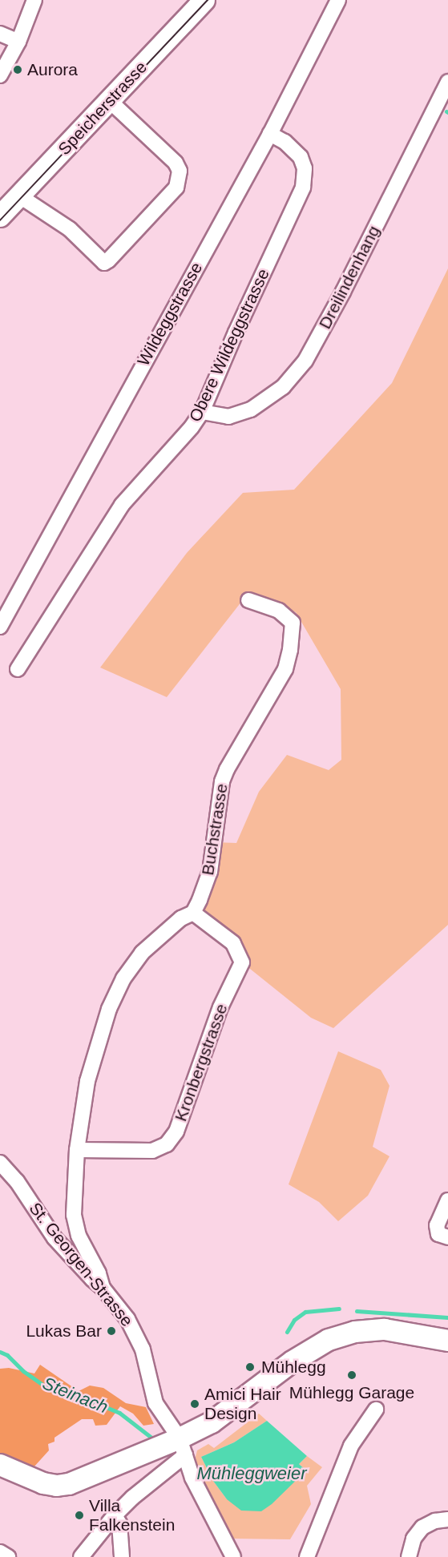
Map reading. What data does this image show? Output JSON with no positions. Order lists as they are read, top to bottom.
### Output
{
  "streets": {
    "street": [
      "Speicherstrasse",
      "Dreilindenhang",
      "Wildeggstrasse",
      "Obere Wildeggstrasse",
      "Buchstrasse",
      "Kronbergstrasse",
      "St. Georgen-Strasse"
    ]
  },
  "crossings": [
    ["Dreilindenhang", "Obere Wildeggstrasse"],
    ["Wildeggstrasse", "Obere Wildeggstrasse"],
    ["Buchstrasse", "Kronbergstrasse"]
  ],
  "water": ["Steinach", "Mühleggweier"],
  "places": [
    "Aurora",
    "Lukas Bar",
    "Mühlegg",
    "Mühlegg Garage",
    "Amici Hair Design",
    "Villa Falkenstein"
  ]
}
